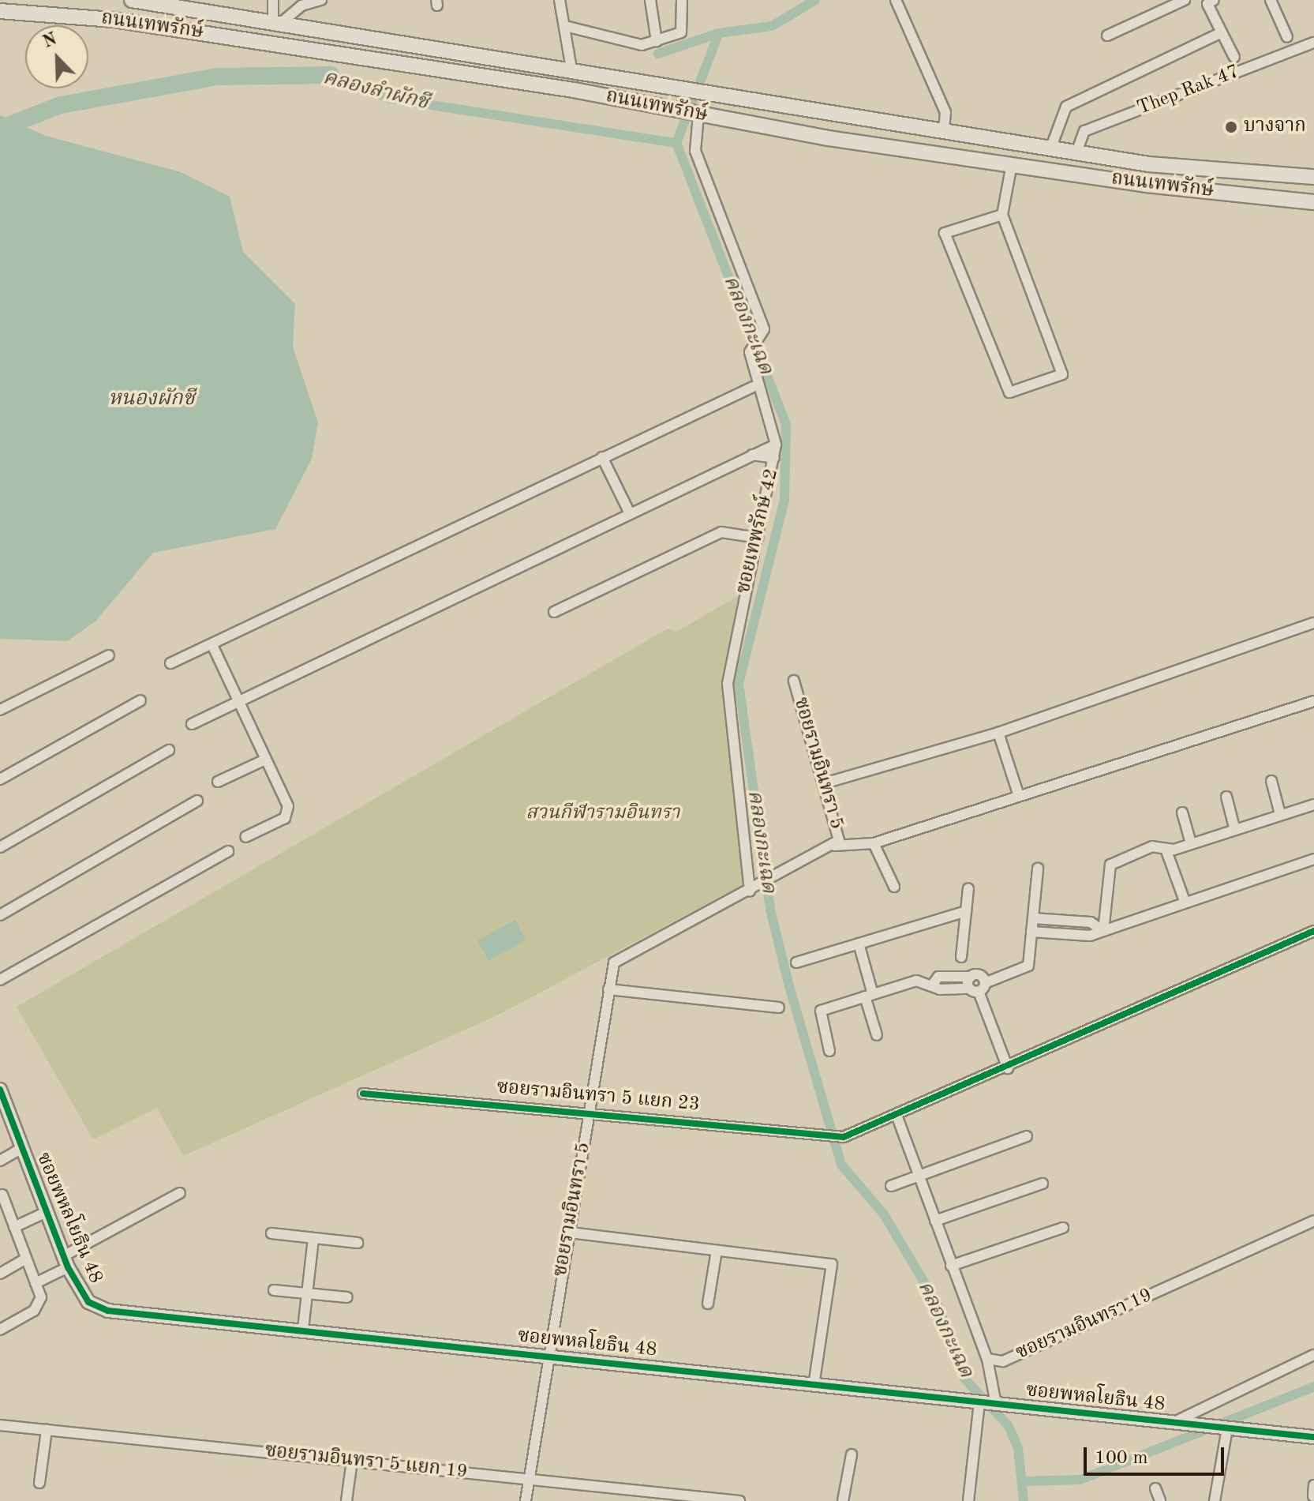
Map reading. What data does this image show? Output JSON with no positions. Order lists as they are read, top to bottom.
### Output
{
  "streets": {
    "main road": ["ถนนเทพรักษ์"],
    "street": [
      "Thep Rak 47",
      "ซอยเทพรักษ์ 42",
      "ซอยรามอินทรา 5",
      "ซอยรามอินทรา 5 แยก 23",
      "ซอยพหลโยธิน 48",
      "ซอยรามอินทรา 19",
      "ซอยรามอินทรา 5 แยก 19"
    ]
  },
  "crossings": [
    ["ถนนเทพรักษ์", "Thep Rak 47"],
    ["ถนนเทพรักษ์", "ซอยเทพรักษ์ 42"],
    ["ซอยเทพรักษ์ 42", "ซอยรามอินทรา 5"],
    ["ซอยรามอินทรา 5", "ซอยรามอินทรา 5 แยก 23"],
    ["ซอยรามอินทรา 5", "ซอยพหลโยธิน 48"],
    ["ซอยรามอินทรา 5", "ซอยรามอินทรา 5 แยก 19"]
  ],
  "water": ["คลองลำผักชี", "คลองกะเฉด", "หนองผักชี"],
  "parks": ["สวนกีฬารามอินทรา"],
  "places": ["บางจาก"],
  "scale_bar": "100 m",
  "north": "top left"
}
